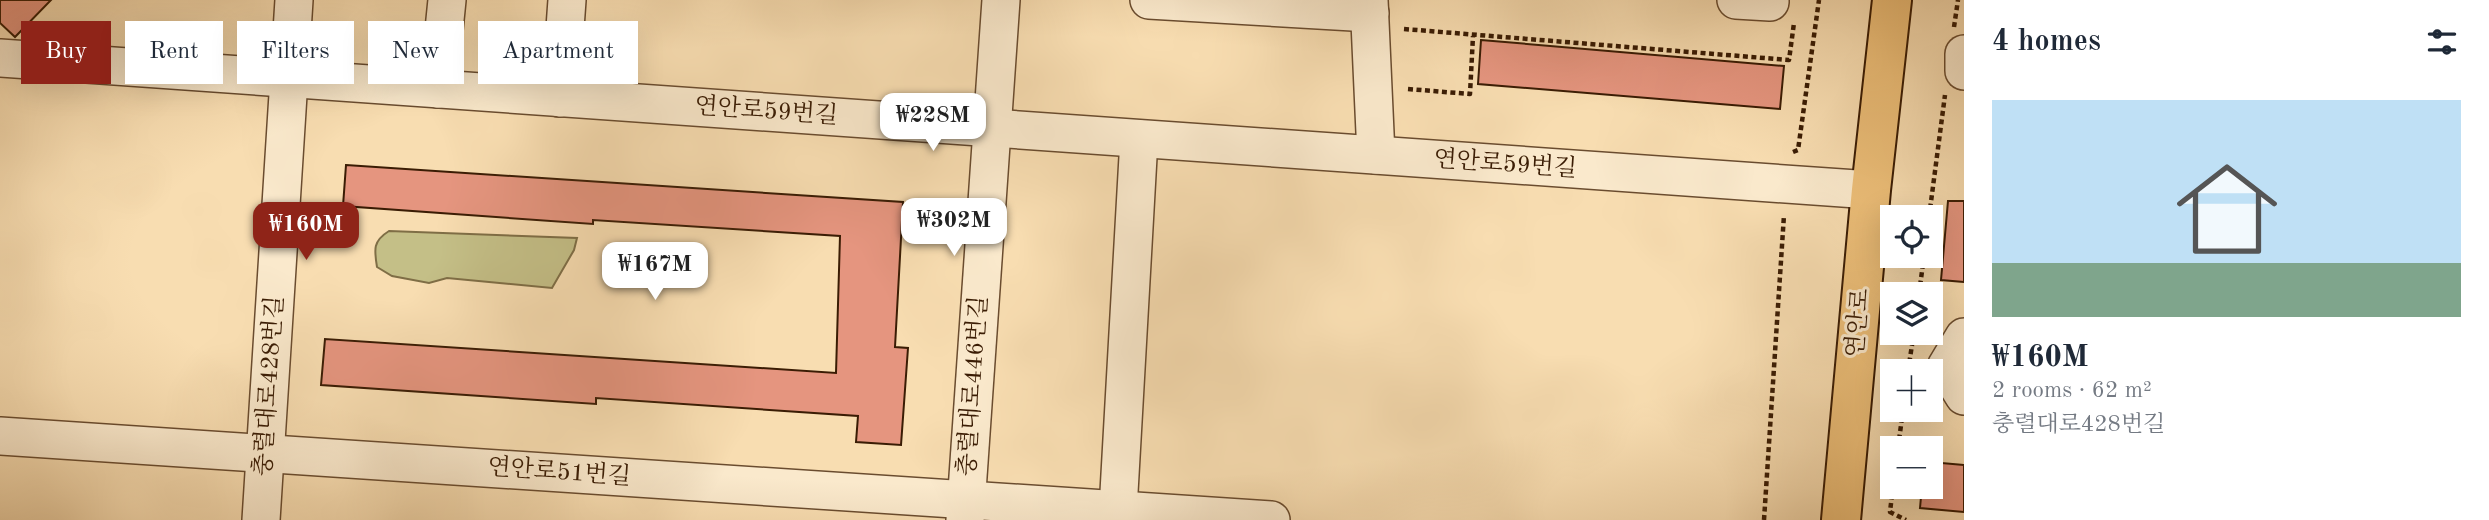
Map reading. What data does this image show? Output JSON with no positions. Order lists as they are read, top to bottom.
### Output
{
  "streets": {
    "main road": ["연안로"],
    "street": [
      "연안로59번길",
      "충렬대로428번길",
      "충렬대로446번길",
      "연안로51번길"
    ]
  },
  "crossings": [
    ["연안로59번길", "연안로"],
    ["연안로59번길", "충렬대로446번길"],
    ["충렬대로428번길", "연안로51번길"],
    ["충렬대로446번길", "연안로51번길"]
  ],
  "page": {
    "heading": "4 homes",
    "chip": [
      "Buy",
      "Rent",
      "Filters",
      "New",
      "Apartment"
    ],
    "list": [
      {
        "name": "₩160M",
        "note": "2 rooms · 62 m² · 충렬대로428번길"
      }
    ],
    "price": [
      "₩228M",
      "₩302M",
      "₩160M",
      "₩167M"
    ],
    "map_buttons": ["+", "−"]
  }
}
